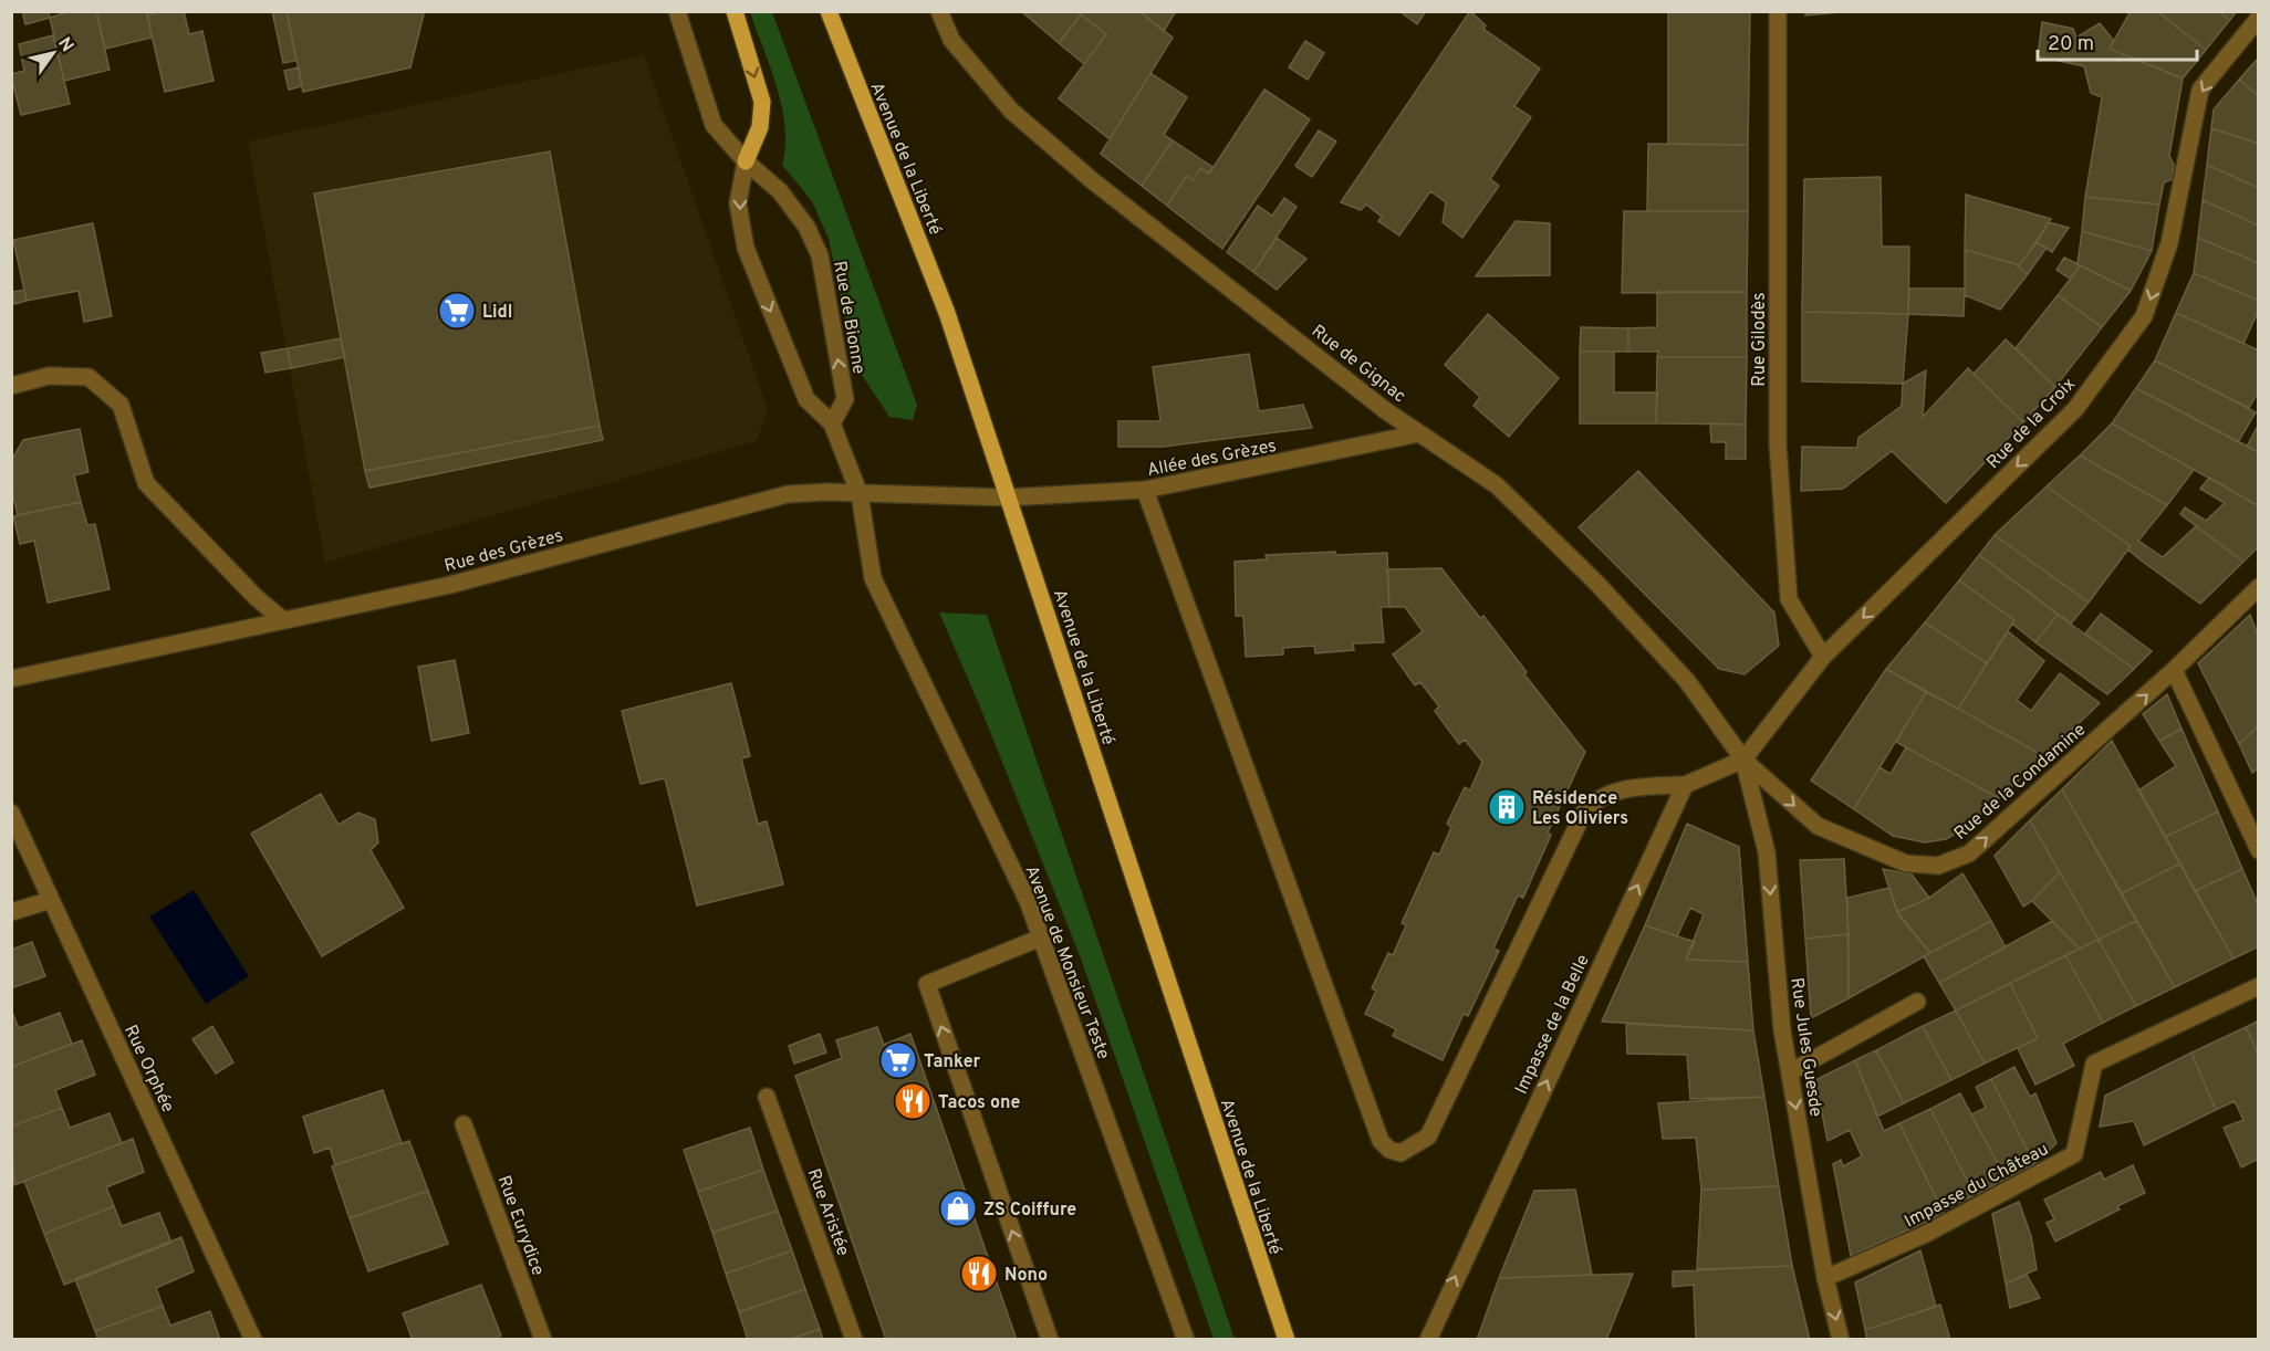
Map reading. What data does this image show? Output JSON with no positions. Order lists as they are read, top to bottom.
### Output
{
  "streets": {
    "main road": ["Avenue de la Liberté"],
    "street": [
      "Rue de Bionne",
      "Rue Gilodès",
      "Rue de Gignac",
      "Rue de la Croix",
      "Allée des Grèzes",
      "Rue des Grèzes",
      "Rue de la Condamine",
      "Avenue de Monsieur Teste",
      "Impasse de la Belle",
      "Rue Jules Guesde",
      "Rue Orphée",
      "Impasse du Château",
      "Rue Aristée",
      "Rue Eurydice"
    ]
  },
  "crossings": [
    ["Avenue de la Liberté", "Allée des Grèzes"],
    ["Avenue de la Liberté", "Rue des Grèzes"],
    ["Rue Gilodès", "Rue de la Croix"],
    ["Rue de Gignac", "Rue de la Croix"],
    ["Rue de Gignac", "Allée des Grèzes"],
    ["Rue de Gignac", "Rue de la Condamine"],
    ["Rue de Gignac", "Rue Jules Guesde"],
    ["Rue de la Croix", "Rue de la Condamine"],
    ["Rue de la Croix", "Rue Jules Guesde"],
    ["Allée des Grèzes", "Rue des Grèzes"],
    ["Rue des Grèzes", "Avenue de Monsieur Teste"],
    ["Rue de la Condamine", "Rue Jules Guesde"],
    ["Rue Jules Guesde", "Impasse du Château"]
  ],
  "one_way": [
    "Rue de la Croix",
    "Rue de la Condamine",
    "Impasse de la Belle",
    "Rue Jules Guesde"
  ],
  "places": {
    "supermarket": ["Lidl", "Tanker"],
    "building": ["Résidence Les Oliviers"],
    "restaurant": ["Tacos one", "Nono"],
    "shop": ["ZS Coiffure"]
  },
  "scale_bar": "20 m",
  "north": "top right"
}
